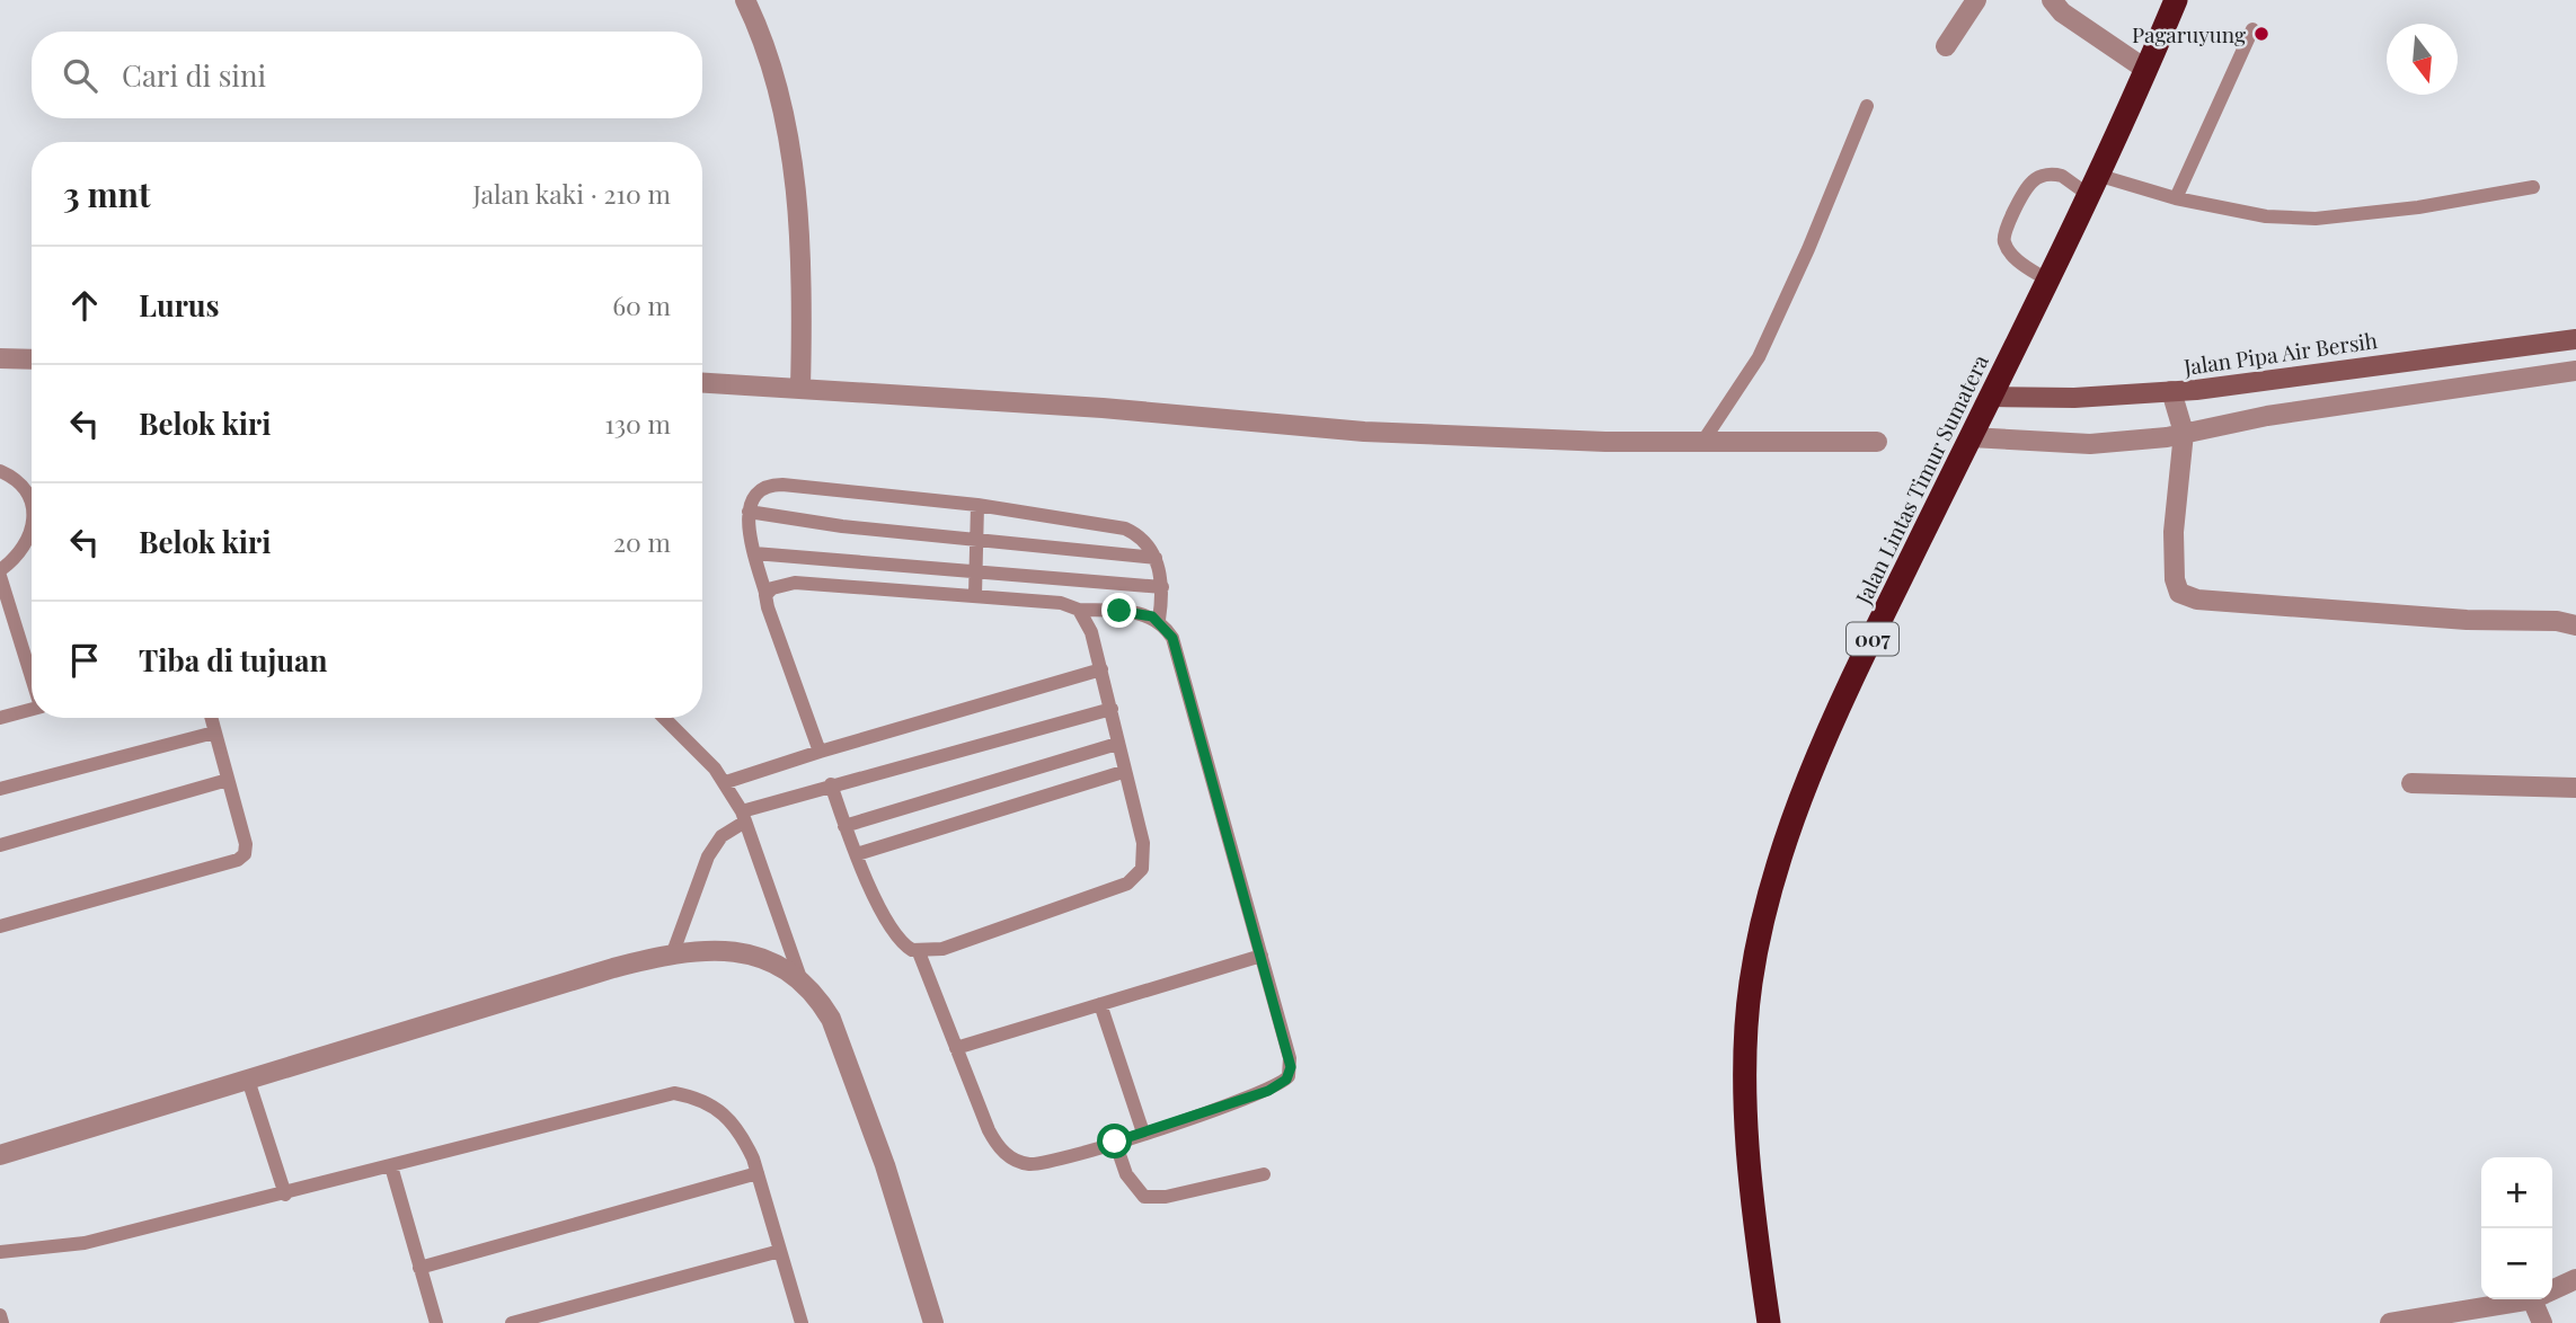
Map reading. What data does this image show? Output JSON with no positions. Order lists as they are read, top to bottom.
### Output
{
  "streets": {
    "highway": ["Jalan Lintas Timur Sumatera", "007"],
    "street": ["Jalan Pipa Air Bersih"]
  },
  "crossings": [
    ["Jalan Pipa Air Bersih", "Jalan Lintas Timur Sumatera"]
  ],
  "places": ["Pagaruyung"],
  "north": "bottom",
  "page": {
    "search": "Cari di sini",
    "heading": ["3 mnt", "Jalan kaki · 210 m"],
    "list": [
      ["Lurus", "60 m"],
      ["Belok kiri", "130 m"],
      ["Belok kiri", "20 m"],
      "Tiba di tujuan"
    ],
    "map_buttons": ["+", "−"]
  }
}
